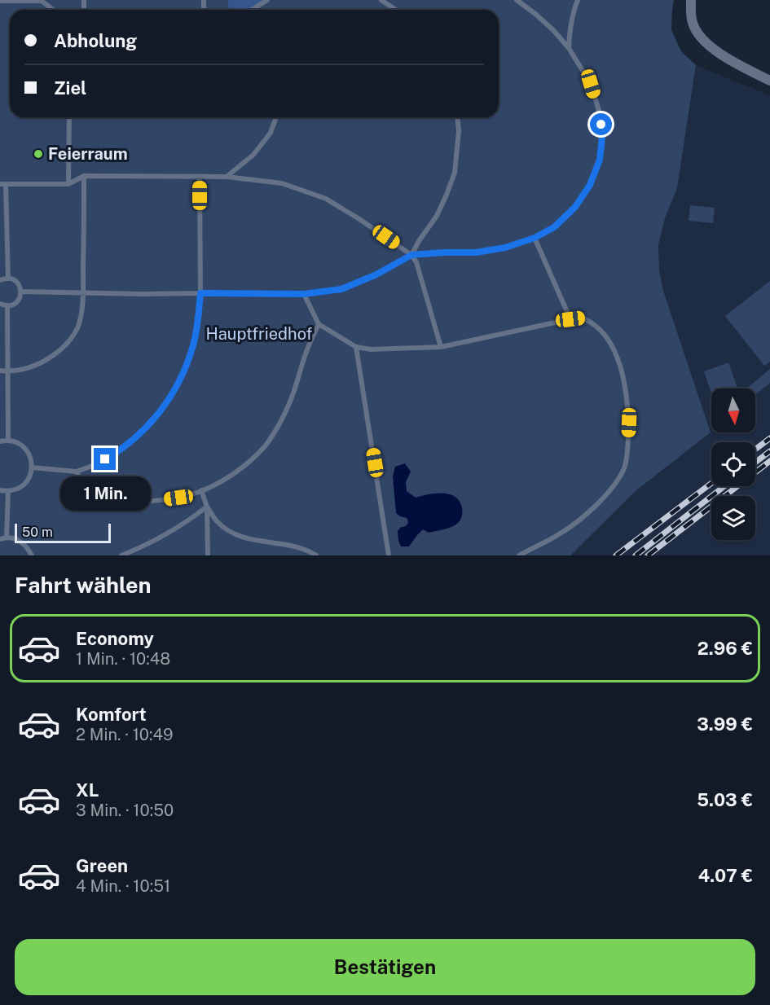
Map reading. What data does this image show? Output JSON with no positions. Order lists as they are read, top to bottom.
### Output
{
  "parks": ["Hauptfriedhof"],
  "places": ["Feierraum"],
  "scale_bar": "50 m",
  "north": "bottom",
  "page": {
    "banner": ["Abholung", "Ziel"],
    "bubble": "1 Min.",
    "scale": "50 m",
    "heading": "Fahrt wählen",
    "list": [
      {
        "name": "Economy",
        "note": "1 Min. · 10:48",
        "value": "2.96 €"
      },
      {
        "name": "Komfort",
        "note": "2 Min. · 10:49",
        "value": "3.99 €"
      },
      {
        "name": "XL",
        "note": "3 Min. · 10:50",
        "value": "5.03 €"
      },
      {
        "name": "Green",
        "note": "4 Min. · 10:51",
        "value": "4.07 €"
      }
    ],
    "buttons": "Bestätigen"
  }
}
